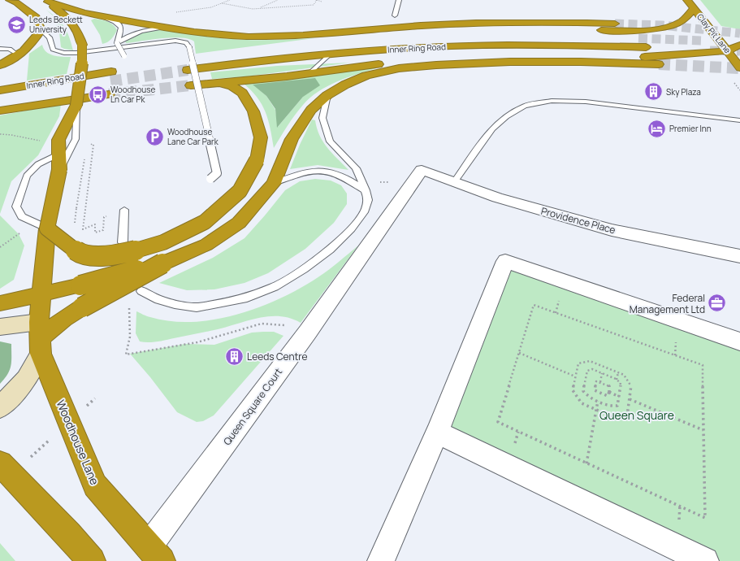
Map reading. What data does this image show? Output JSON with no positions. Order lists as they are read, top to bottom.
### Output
{
  "streets": {
    "highway": ["Clay Pit Lane", "Inner Ring Road", "Woodhouse Lane"],
    "street": ["Providence Place", "Queen Square Court"]
  },
  "crossings": [
    ["Providence Place", "Queen Square Court"],
    ["Queen Square Court", "Woodhouse Lane"]
  ],
  "parks": ["Queen Square"],
  "places": {
    "school or university": ["Leeds Beckett University"],
    "building": ["Sky Plaza", "Leeds Centre"],
    "bus stop": ["Woodhouse Ln Car Pk"],
    "hotel": ["Premier Inn"],
    "parking": ["Woodhouse Lane Car Park"],
    "office": ["Federal Management Ltd"]
  }
}
